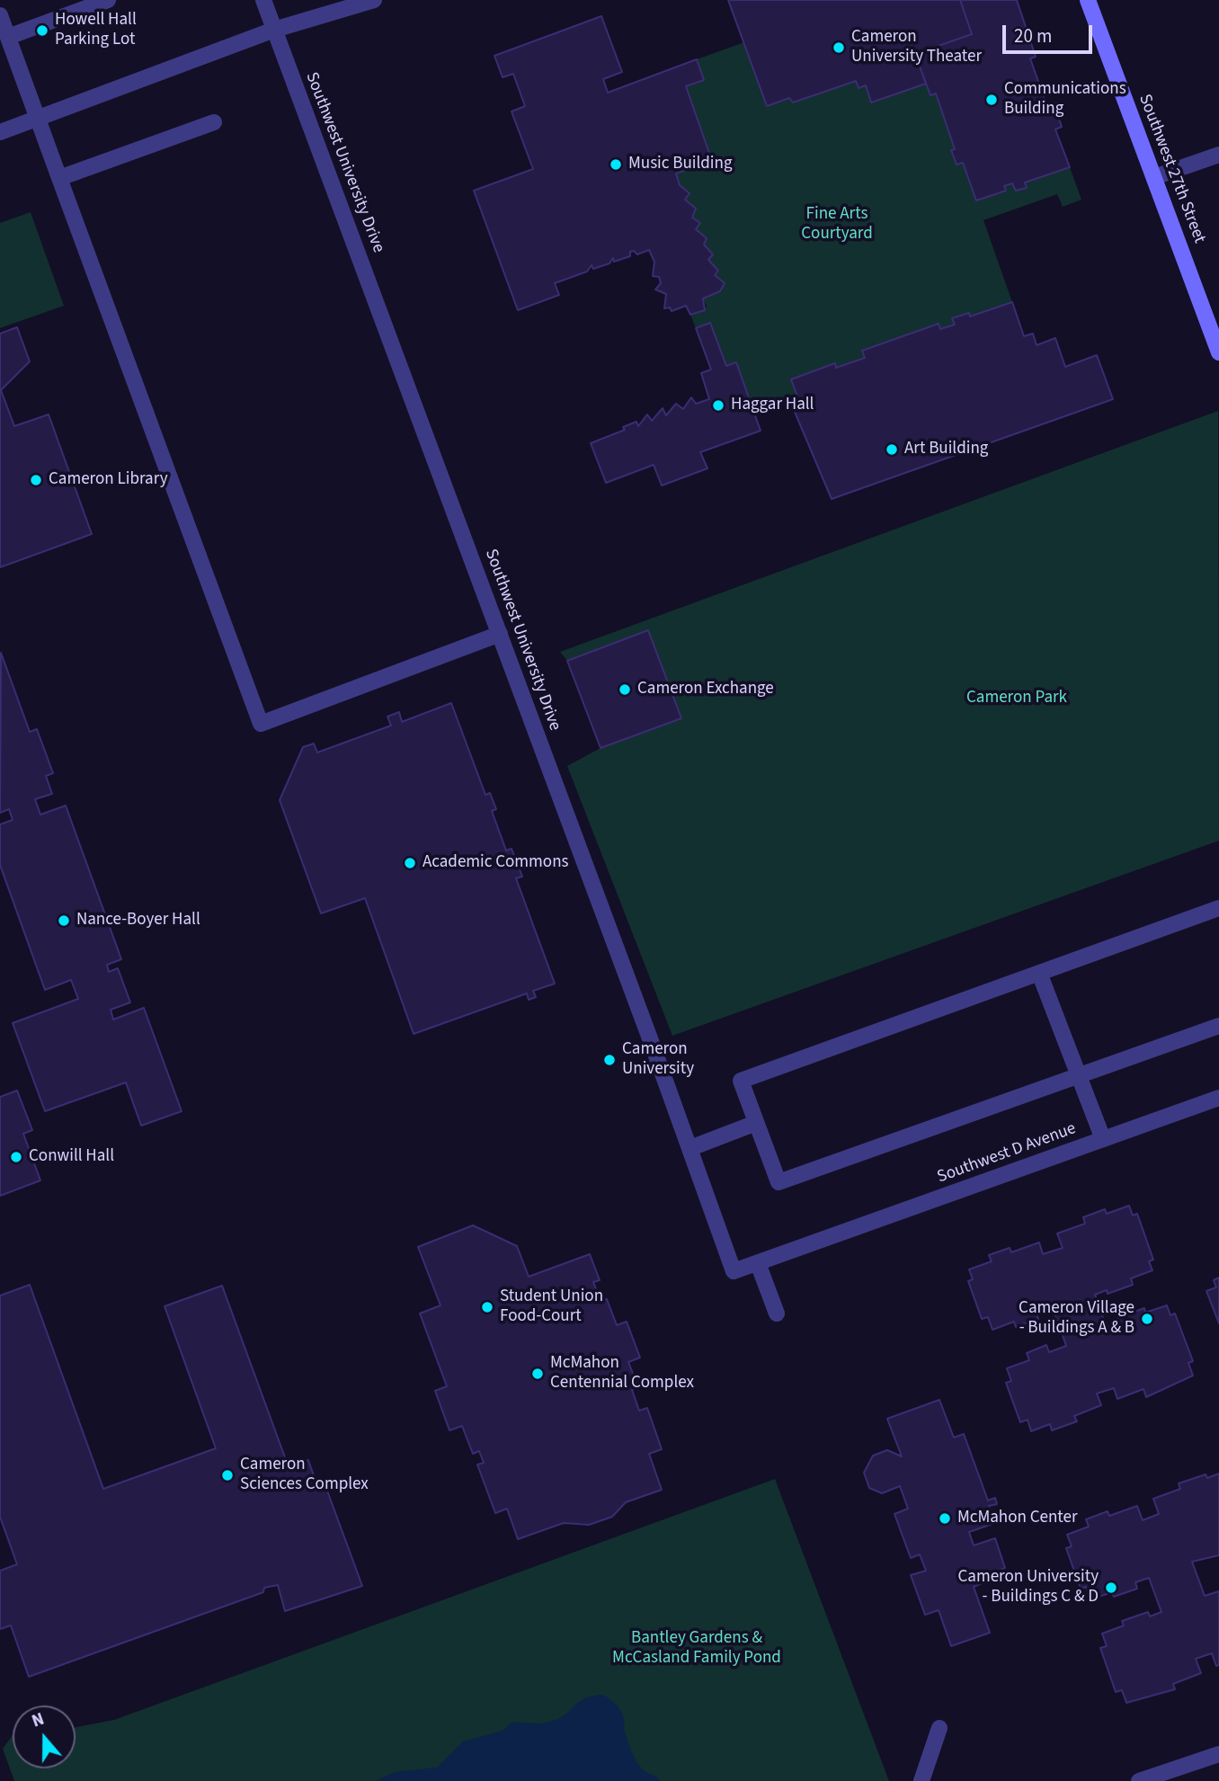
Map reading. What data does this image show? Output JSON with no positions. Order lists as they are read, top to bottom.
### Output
{
  "streets": {
    "street": ["Southwest University Drive", "Southwest 27th Street", "Southwest D Avenue"]
  },
  "crossings": [
    ["Southwest University Drive", "Southwest D Avenue"]
  ],
  "parks": ["Fine Arts Courtyard", "Cameron Park", "Bantley Gardens & McCasland Family Pond"],
  "places": [
    "Howell Hall Parking Lot",
    "Cameron University Theater",
    "Communications Building",
    "Music Building",
    "Haggar Hall",
    "Art Building",
    "Cameron Library",
    "Cameron Exchange",
    "Academic Commons",
    "Nance-Boyer Hall",
    "Cameron University",
    "Conwill Hall",
    "Student Union Food-Court",
    "Cameron Village - Buildings A & B",
    "McMahon Centennial Complex",
    "Cameron Sciences Complex",
    "McMahon Center",
    "Cameron University - Buildings C & D"
  ],
  "scale_bar": "20 m",
  "north": "top"
}
